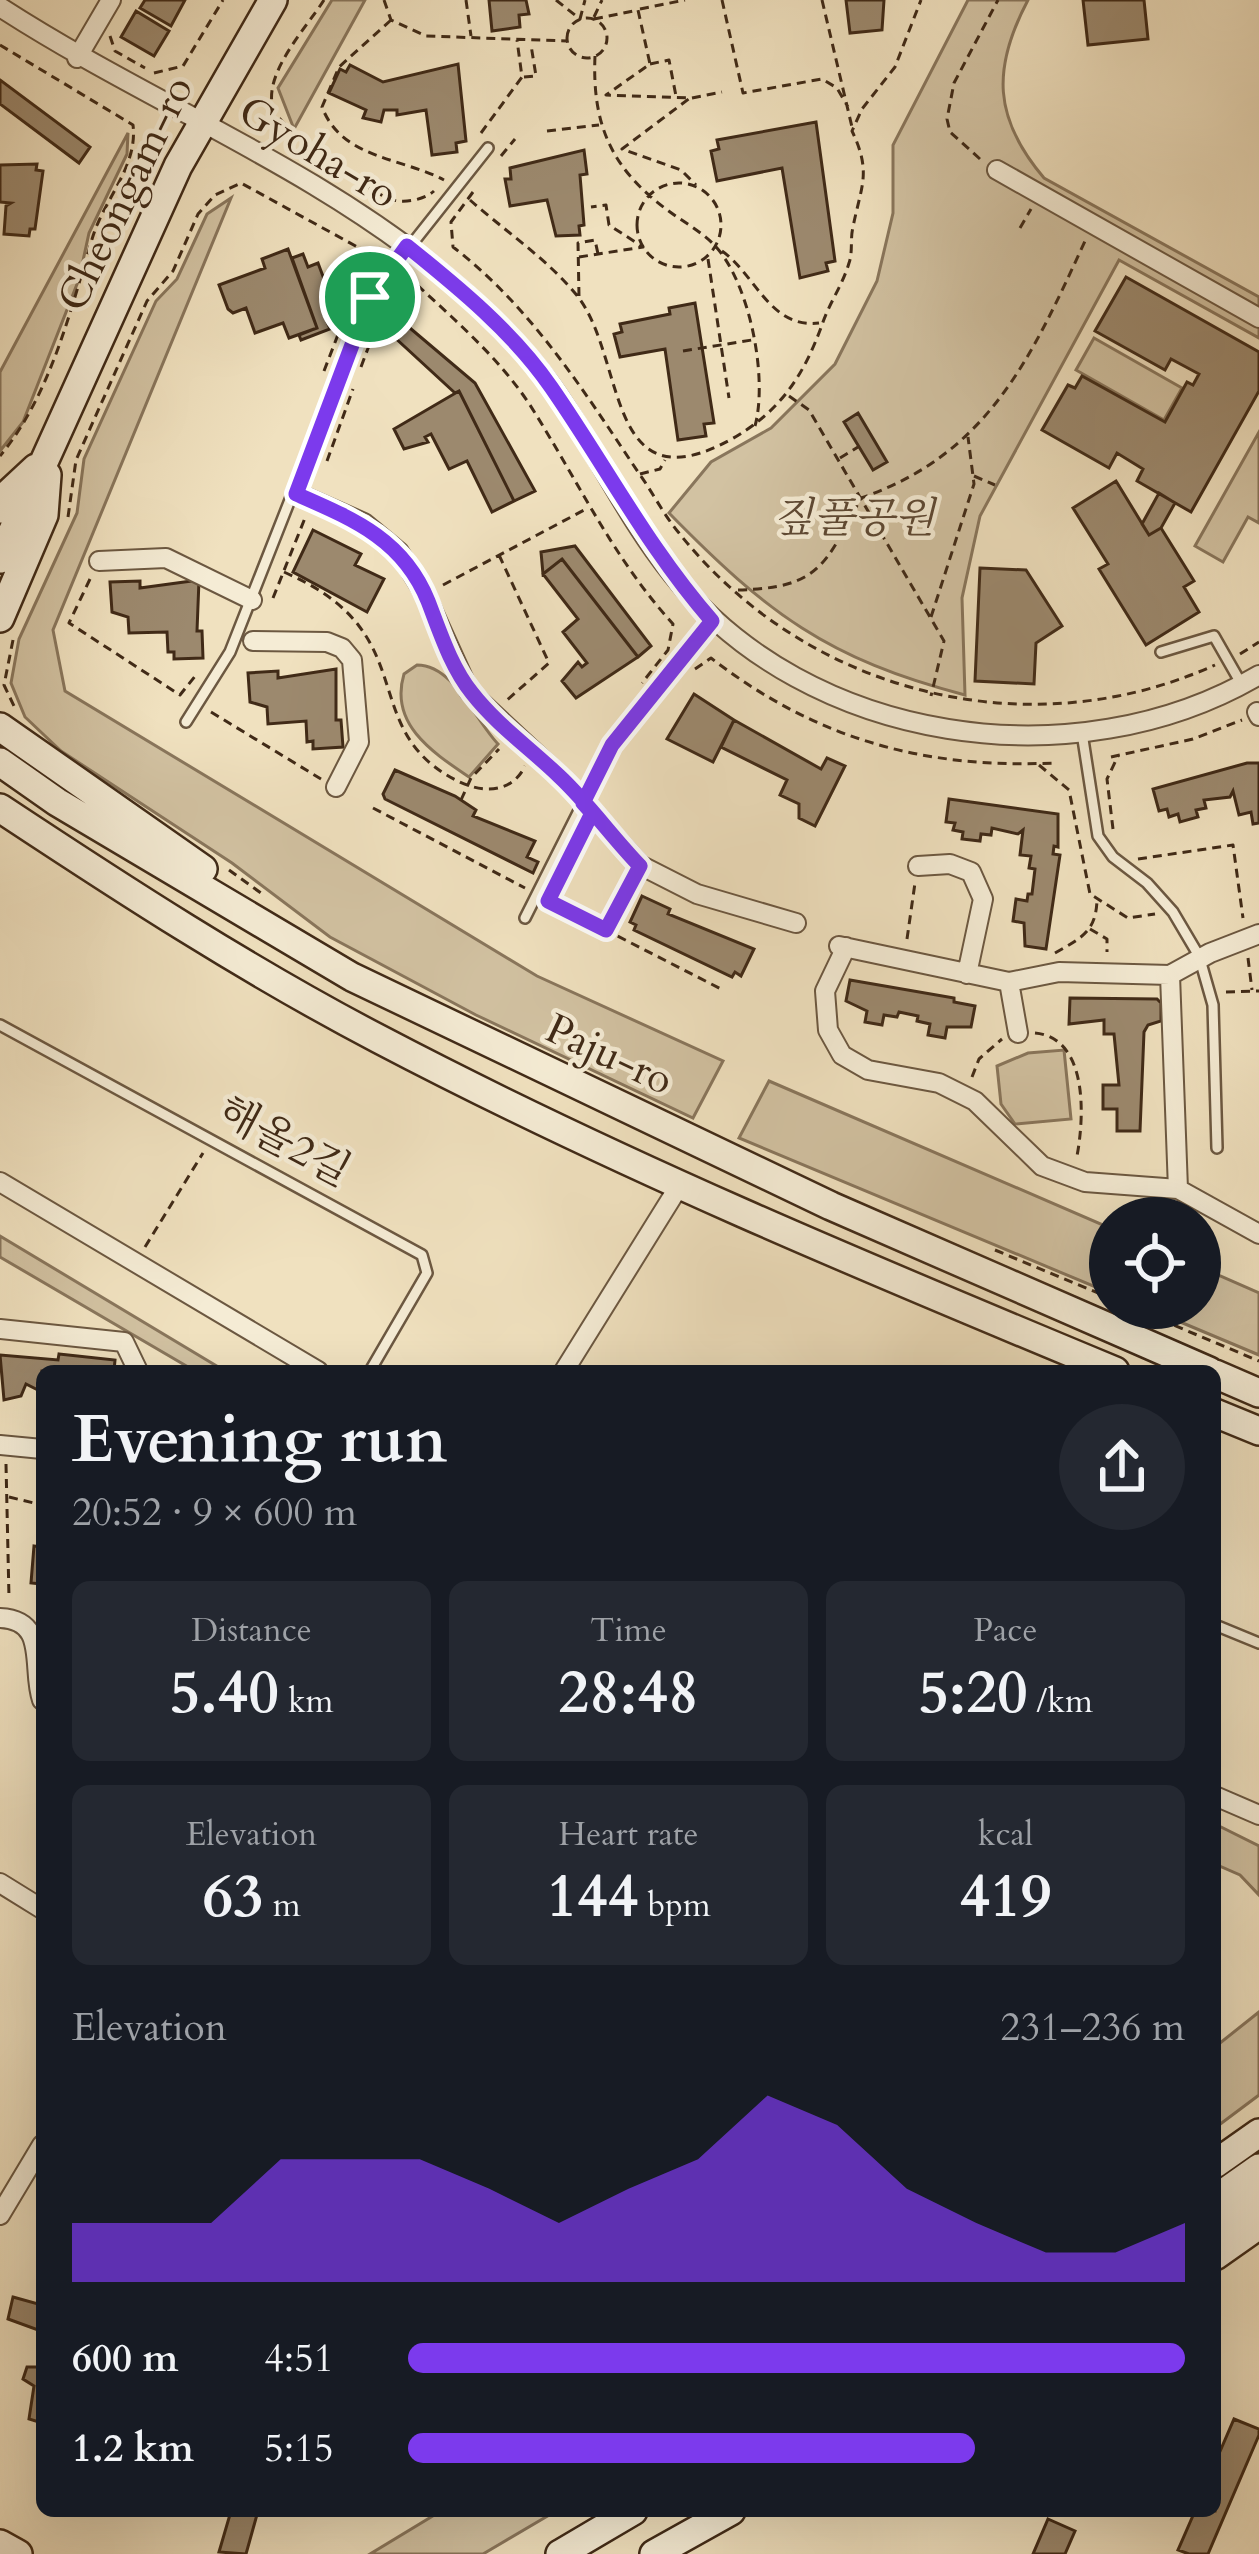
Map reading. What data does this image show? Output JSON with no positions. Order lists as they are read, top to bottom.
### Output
{
  "streets": {
    "main road": ["Cheongam-ro", "Paju-ro"],
    "street": ["Gyoha-ro"],
    "lane": ["해올2길"]
  },
  "crossings": [
    ["Gyoha-ro", "Cheongam-ro"]
  ],
  "parks": ["짚풀공원"],
  "page": {
    "heading": ["Evening run", "20:52 · 9 × 600 m"],
    "stats": [
      ["Distance", "5.40 km"],
      ["Time", "28:48"],
      ["Pace", "5:20 /km"],
      ["Elevation", "63 m"],
      ["Heart rate", "144 bpm"],
      ["kcal", "419"]
    ],
    "chart": ["Elevation", "231–236 m"],
    "list": [
      {
        "name": "600 m",
        "note": "4:51"
      },
      {
        "name": "1.2 km",
        "note": "5:15"
      }
    ]
  }
}
